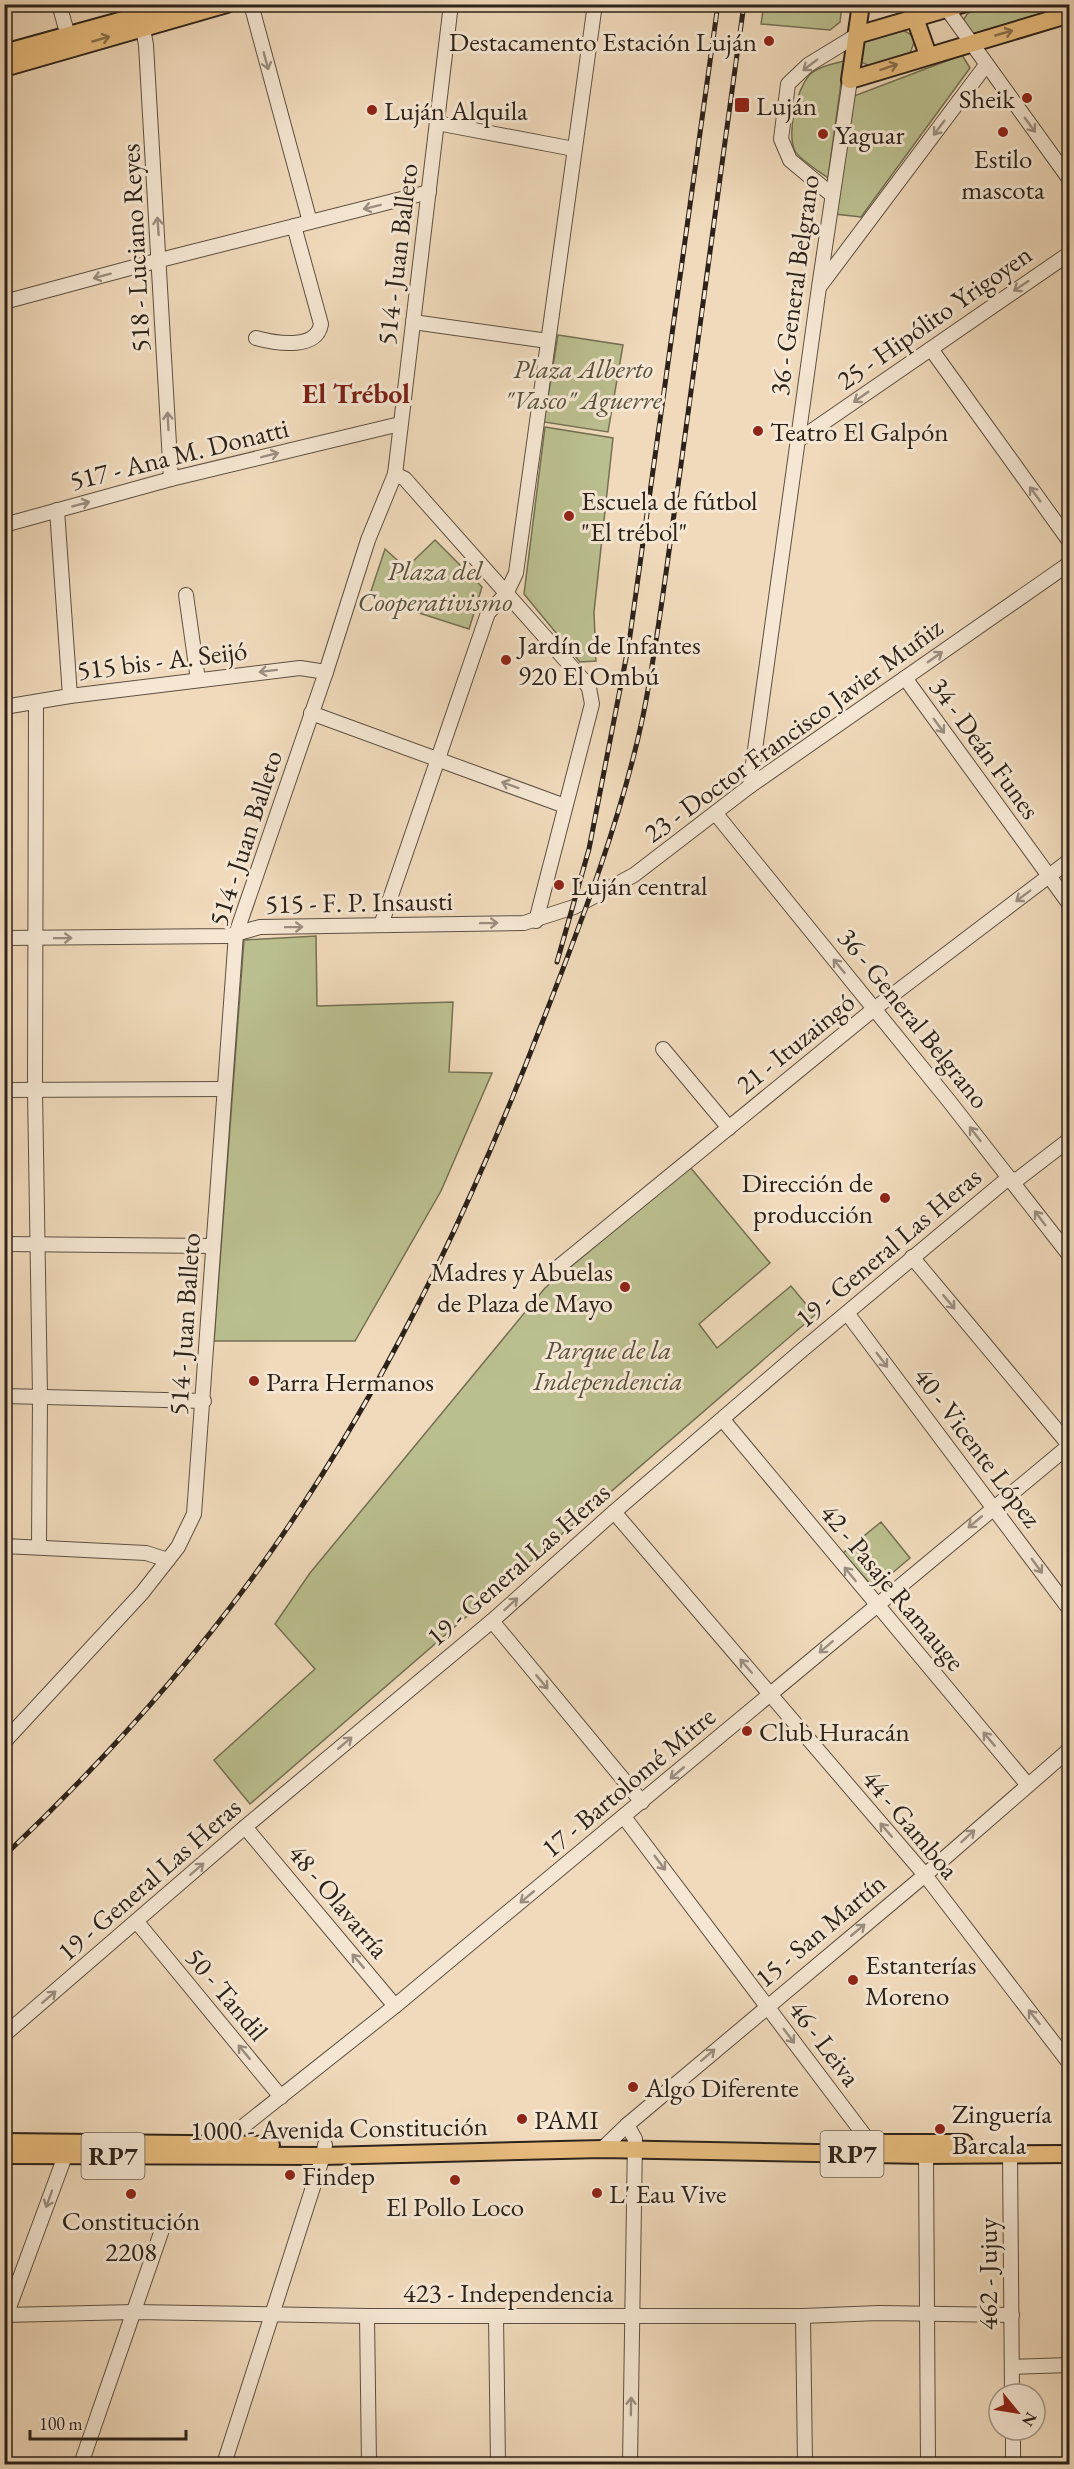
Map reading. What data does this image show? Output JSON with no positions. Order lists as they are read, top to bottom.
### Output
{
  "streets": {
    "main road": ["36 - General Belgrano", "1000 - Avenida Constitución", "RP7"],
    "street": [
      "518 - Luciano Reyes",
      "514 - Juan Balleto",
      "25 - Hipólito Yrigoyen",
      "517 - Ana M. Donatti",
      "515 bis - A. Seijó",
      "23 - Doctor Francisco Javier Muñiz",
      "34 - Deán Funes",
      "515 - F. P. Insausti",
      "21 - Ituzaingó",
      "19 - General Las Heras",
      "40 - Vicente López",
      "42 - Pasaje Ramauge",
      "17 - Bartolomé Mitre",
      "44 - Gamboa",
      "48 - Olavarría",
      "15 - San Martín",
      "50 - Tandil",
      "46 - Leiva",
      "462 - Jujuy",
      "423 - Independencia"
    ]
  },
  "crossings": [
    ["518 - Luciano Reyes", "517 - Ana M. Donatti"],
    ["514 - Juan Balleto", "517 - Ana M. Donatti"],
    ["514 - Juan Balleto", "515 bis - A. Seijó"],
    ["514 - Juan Balleto", "515 - F. P. Insausti"],
    ["36 - General Belgrano", "25 - Hipólito Yrigoyen"],
    ["36 - General Belgrano", "23 - Doctor Francisco Javier Muñiz"],
    ["36 - General Belgrano", "21 - Ituzaingó"],
    ["36 - General Belgrano", "19 - General Las Heras"],
    ["23 - Doctor Francisco Javier Muñiz", "34 - Deán Funes"],
    ["23 - Doctor Francisco Javier Muñiz", "515 - F. P. Insausti"],
    ["34 - Deán Funes", "21 - Ituzaingó"],
    ["19 - General Las Heras", "40 - Vicente López"],
    ["19 - General Las Heras", "42 - Pasaje Ramauge"],
    ["19 - General Las Heras", "44 - Gamboa"],
    ["19 - General Las Heras", "48 - Olavarría"],
    ["19 - General Las Heras", "50 - Tandil"],
    ["40 - Vicente López", "17 - Bartolomé Mitre"],
    ["42 - Pasaje Ramauge", "17 - Bartolomé Mitre"],
    ["42 - Pasaje Ramauge", "15 - San Martín"],
    ["17 - Bartolomé Mitre", "44 - Gamboa"],
    ["17 - Bartolomé Mitre", "48 - Olavarría"],
    ["17 - Bartolomé Mitre", "50 - Tandil"],
    ["17 - Bartolomé Mitre", "46 - Leiva"],
    ["17 - Bartolomé Mitre", "1000 - Avenida Constitución"],
    ["44 - Gamboa", "15 - San Martín"],
    ["15 - San Martín", "46 - Leiva"],
    ["15 - San Martín", "1000 - Avenida Constitución"],
    ["46 - Leiva", "1000 - Avenida Constitución"],
    ["1000 - Avenida Constitución", "462 - Jujuy"],
    ["462 - Jujuy", "423 - Independencia"]
  ],
  "one_way": [
    "518 - Luciano Reyes",
    "36 - General Belgrano",
    "25 - Hipólito Yrigoyen",
    "517 - Ana M. Donatti",
    "515 bis - A. Seijó",
    "34 - Deán Funes",
    "515 - F. P. Insausti",
    "19 - General Las Heras",
    "42 - Pasaje Ramauge",
    "17 - Bartolomé Mitre",
    "44 - Gamboa",
    "48 - Olavarría",
    "15 - San Martín",
    "50 - Tandil",
    "46 - Leiva"
  ],
  "districts": ["El Trébol"],
  "parks": ["Plaza Alberto \"Vasco\" Aguerre", "Plaza del Cooperativismo", "Parque de la Independencia"],
  "places": {
    "other": [
      "Destacamento Estación Luján",
      "Sheik",
      "Luján Alquila",
      "Estilo mascota",
      "Yaguar",
      "Teatro El Galpón",
      "Escuela de fútbol \"El trébol\"",
      "Jardín de Infantes 920 El Ombú",
      "Luján central",
      "Dirección de producción",
      "Madres y Abuelas de Plaza de Mayo",
      "Parra Hermanos",
      "Club Huracán",
      "Estanterías Moreno",
      "Algo Diferente",
      "PAMI",
      "Zinguería Barcala",
      "Findep",
      "El Pollo Loco",
      "L' Eau Vive",
      "Constitución 2208"
    ],
    "transit": ["Luján"]
  },
  "scale_bar": "100 m",
  "north": "bottom right"
}
